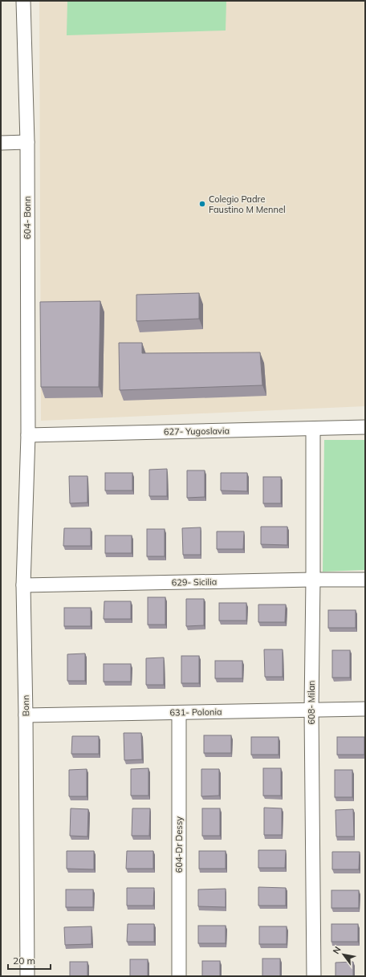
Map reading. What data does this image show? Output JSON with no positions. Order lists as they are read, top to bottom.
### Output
{
  "streets": {
    "street": [
      "604- Bonn",
      "627- Yugoslavia",
      "629- Sicilia",
      "608- Milan",
      "Bonn",
      "631- Polonia",
      "604-Dr Dessy"
    ]
  },
  "crossings": [
    ["604- Bonn", "627- Yugoslavia"],
    ["604- Bonn", "Bonn"],
    ["627- Yugoslavia", "608- Milan"],
    ["627- Yugoslavia", "Bonn"],
    ["629- Sicilia", "608- Milan"],
    ["629- Sicilia", "Bonn"],
    ["608- Milan", "631- Polonia"],
    ["Bonn", "631- Polonia"],
    ["631- Polonia", "604-Dr Dessy"]
  ],
  "places": ["Colegio Padre Faustino M Mennel"],
  "scale_bar": "20 m",
  "north": "top left"
}
